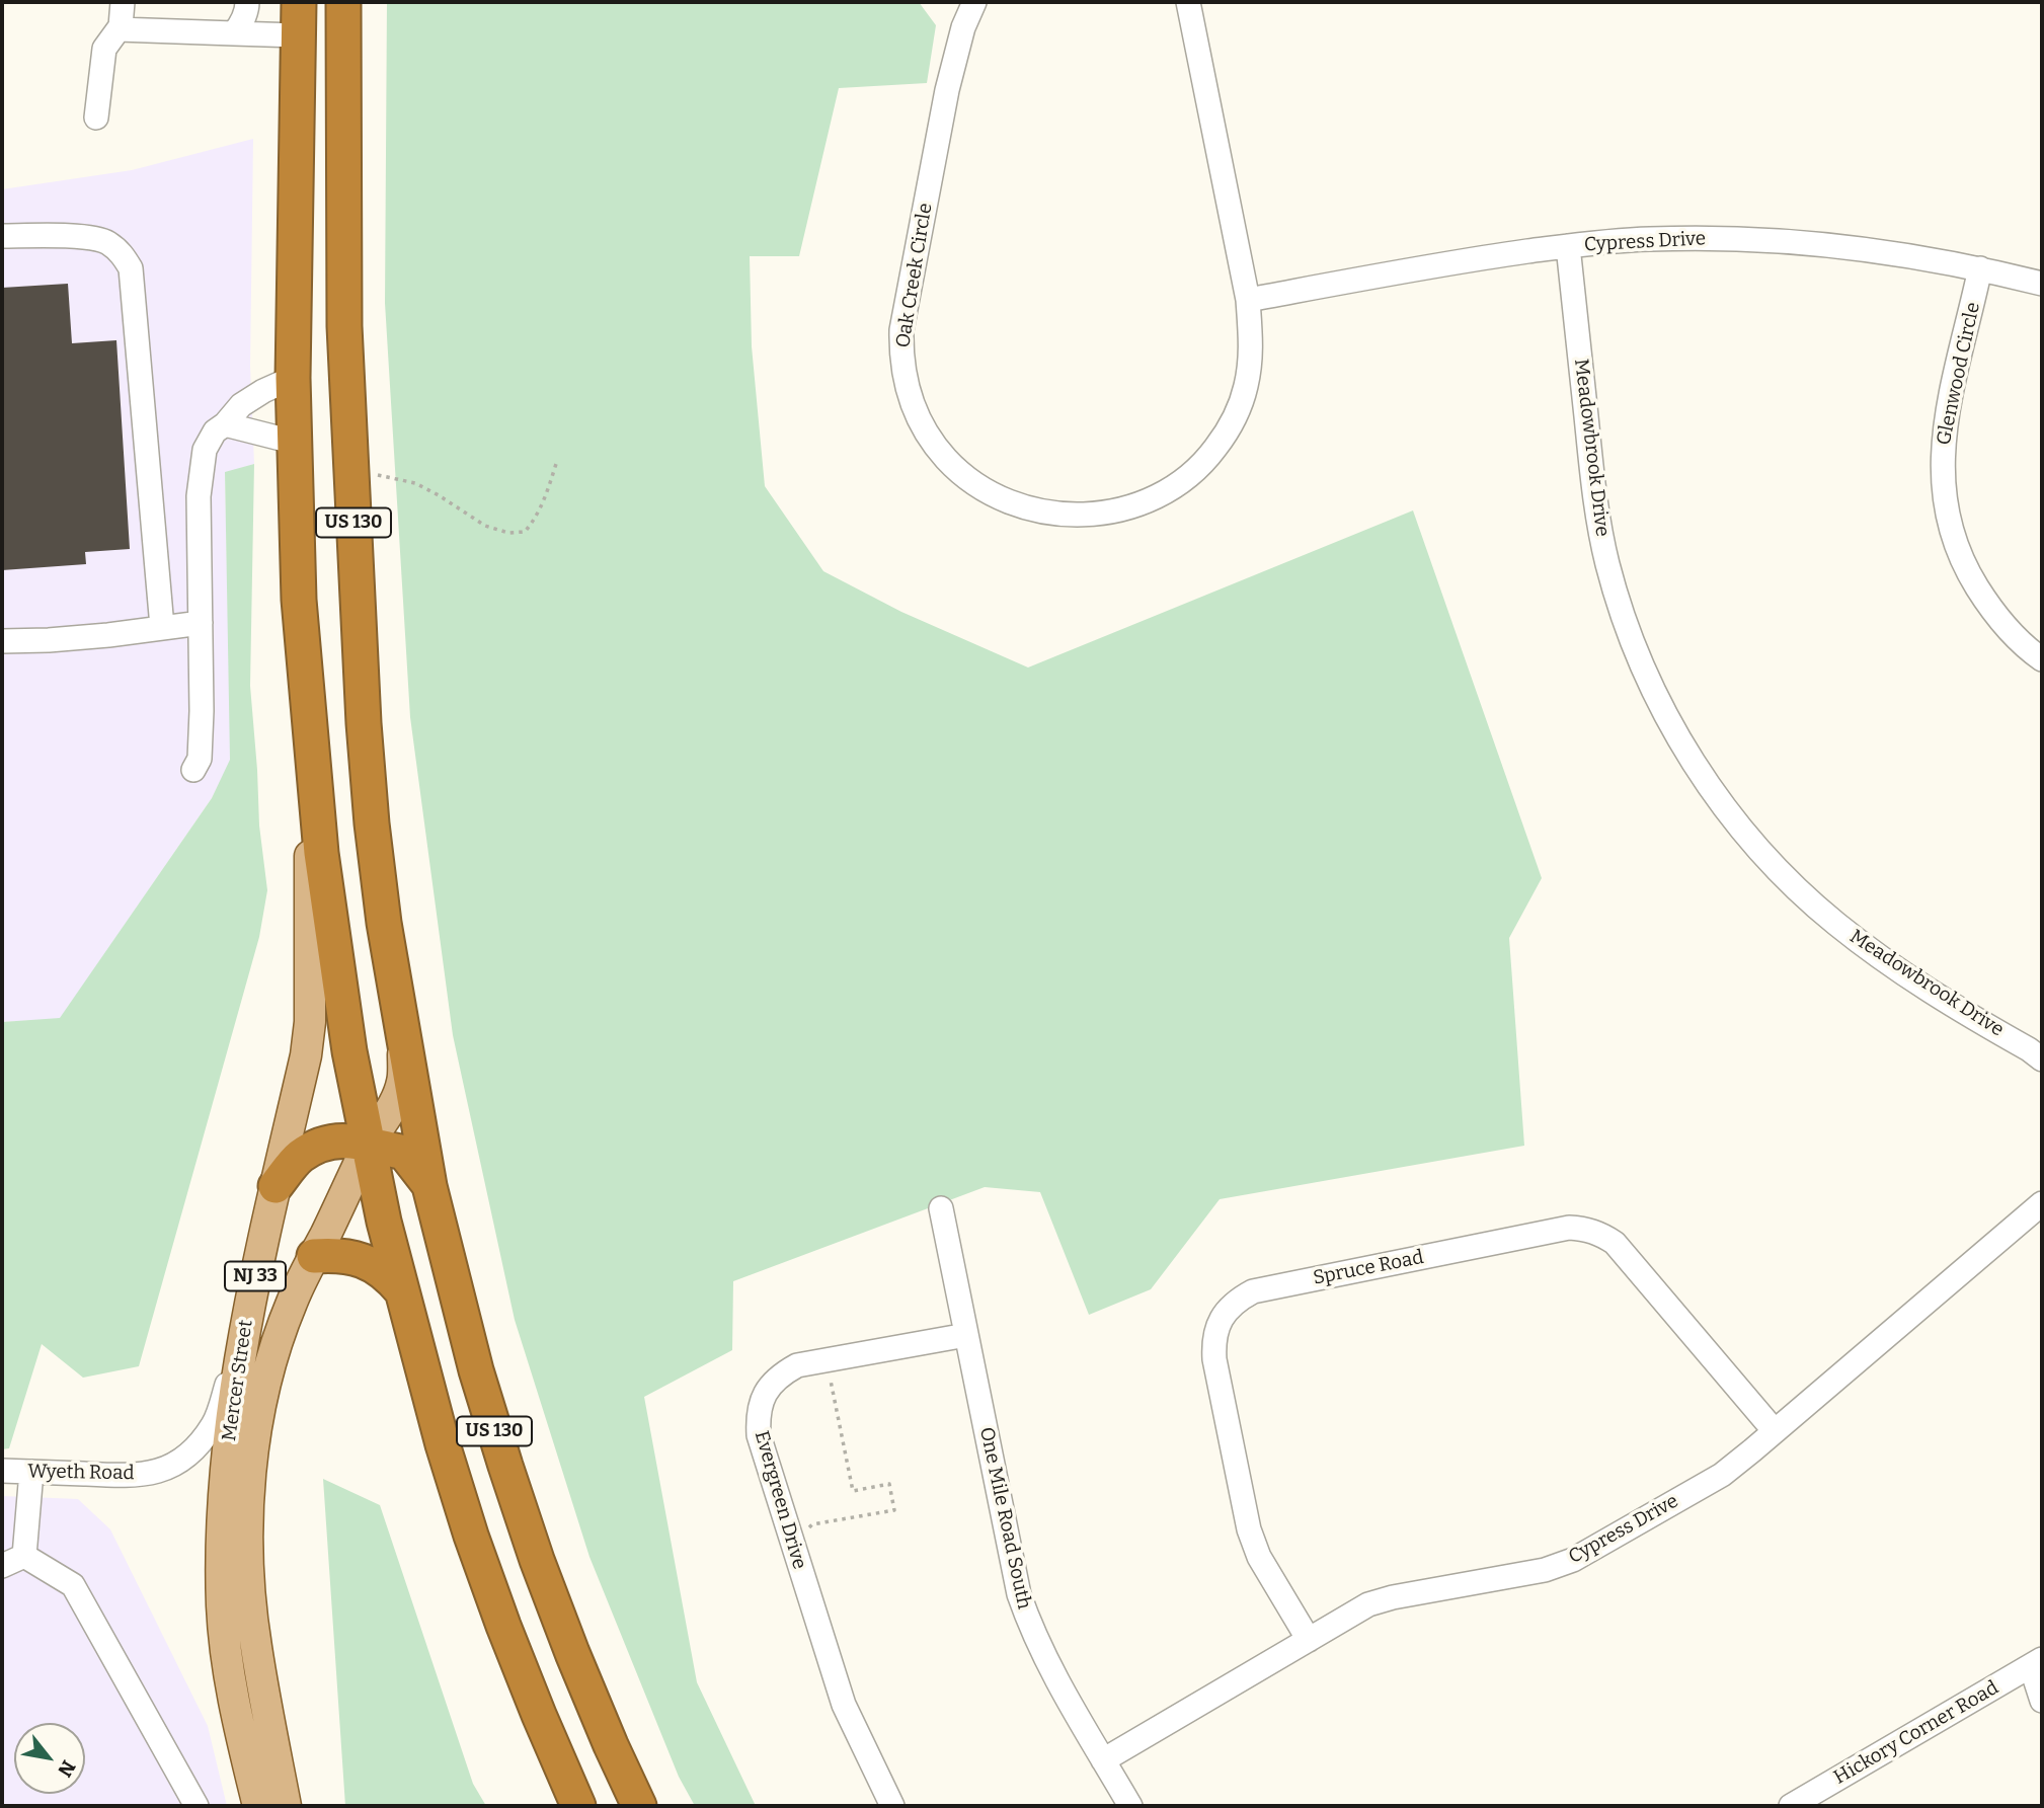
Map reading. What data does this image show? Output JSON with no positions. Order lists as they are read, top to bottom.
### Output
{
  "streets": {
    "highway": ["US 130"],
    "main road": ["NJ 33", "Mercer Street"],
    "street": [
      "Cypress Drive",
      "Oak Creek Circle",
      "Glenwood Circle",
      "Meadowbrook Drive",
      "Spruce Road",
      "Wyeth Road",
      "Evergreen Drive",
      "One Mile Road South",
      "Hickory Corner Road"
    ]
  },
  "crossings": [
    ["Cypress Drive", "Oak Creek Circle"],
    ["Cypress Drive", "Glenwood Circle"],
    ["Cypress Drive", "Meadowbrook Drive"],
    ["Cypress Drive", "Spruce Road"],
    ["Cypress Drive", "One Mile Road South"],
    ["US 130", "Mercer Street"],
    ["Mercer Street", "Wyeth Road"],
    ["Evergreen Drive", "One Mile Road South"]
  ],
  "north": "bottom right"
}
